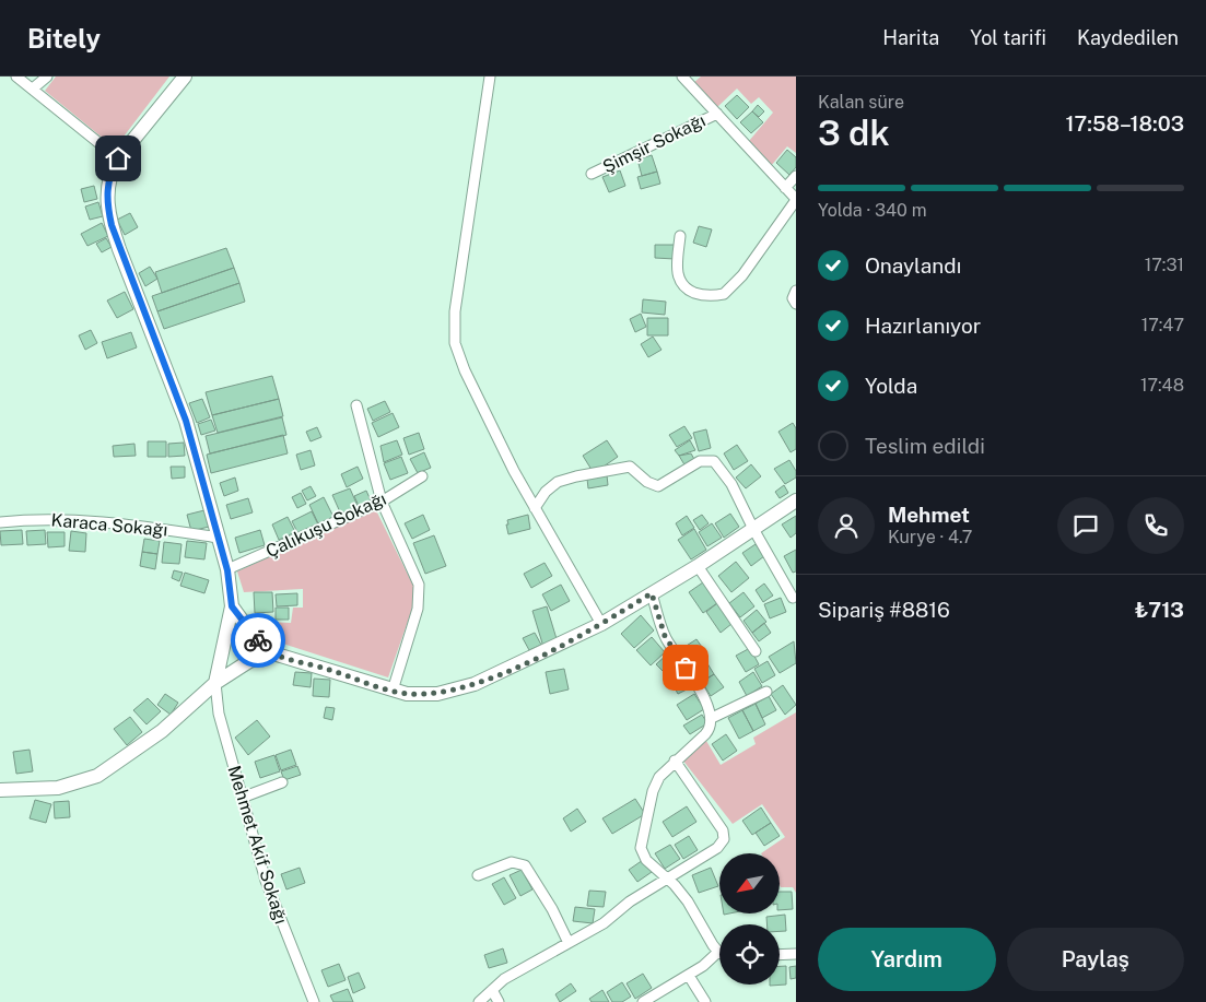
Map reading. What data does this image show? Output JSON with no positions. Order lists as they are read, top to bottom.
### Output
{
  "streets": {
    "street": [
      "Şimşir Sokağı",
      "Karaca Sokağı",
      "Çalıkuşu Sokağı",
      "Mehmet Akif Sokağı"
    ]
  },
  "north": "bottom left",
  "page": {
    "header": "Bitely",
    "nav": ["Harita", "Yol tarifi", "Kaydedilen"],
    "heading": ["3 dk", "Kalan süre", "17:58–18:03"],
    "panel": [
      "Mehmet",
      "Kurye · 4.7",
      "Sipariş #8816",
      "₺713"
    ],
    "bar": "Yolda · 340 m",
    "list": [
      ["Onaylandı", "17:31"],
      ["Hazırlanıyor", "17:47"],
      ["Yolda", "17:48"],
      "Teslim edildi"
    ],
    "buttons": ["Yardım", "Paylaş"]
  }
}
